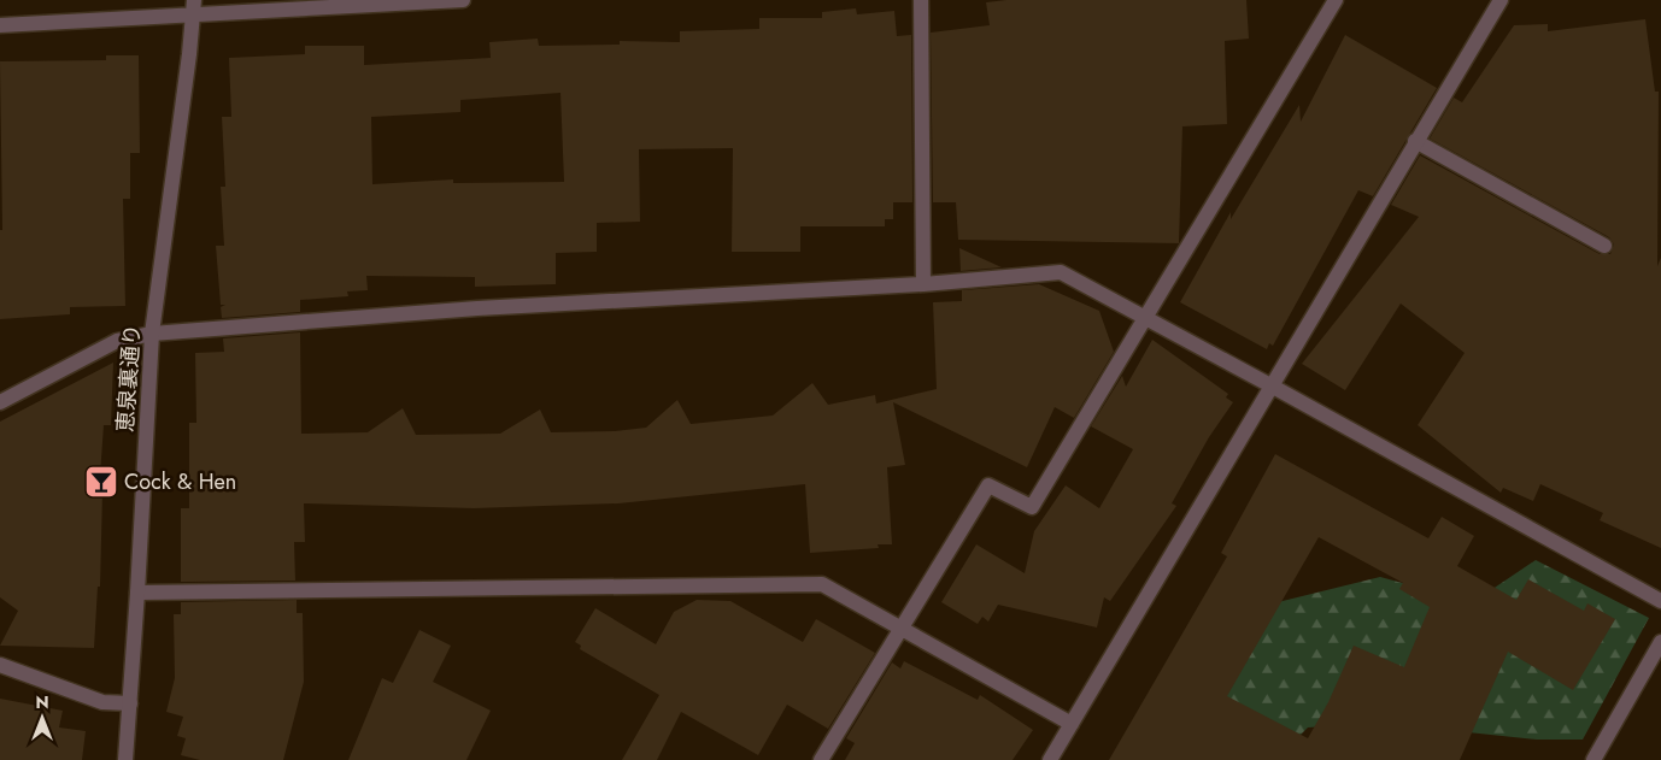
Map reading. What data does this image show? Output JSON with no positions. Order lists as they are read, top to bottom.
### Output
{
  "streets": {
    "street": ["恵泉裏通り"]
  },
  "places": {
    "bar": ["Cock & Hen"]
  },
  "north": "top"
}
